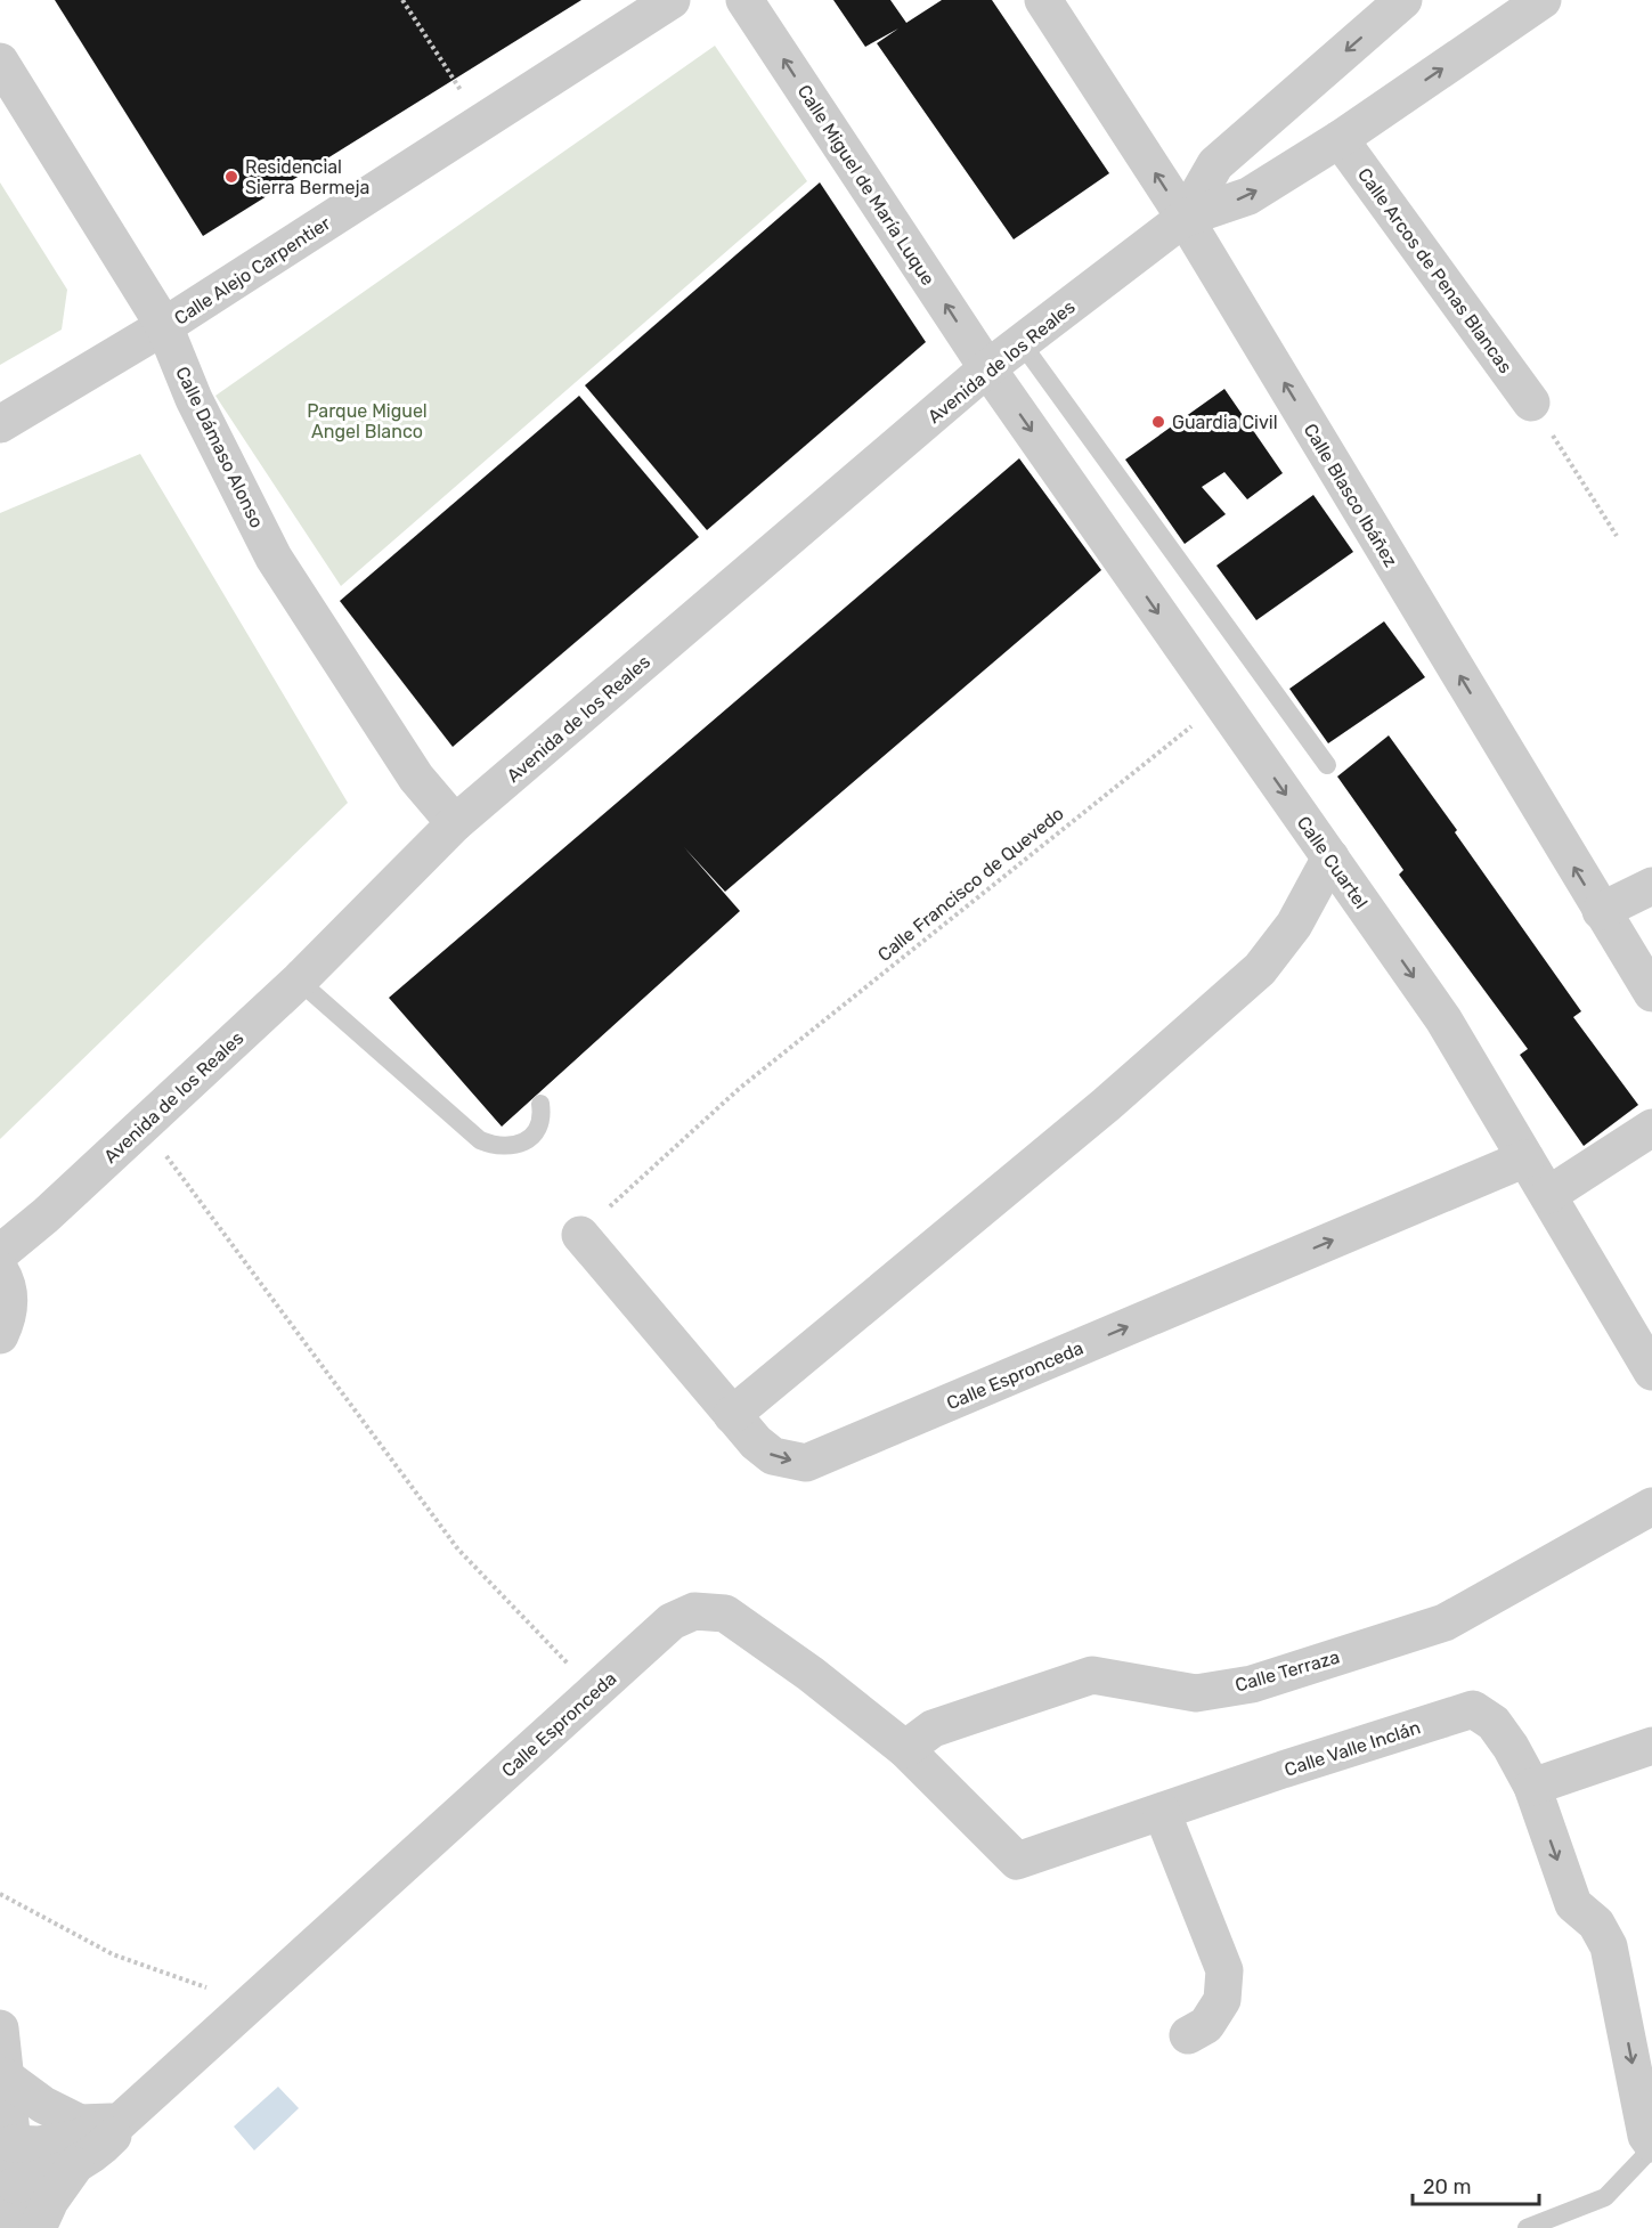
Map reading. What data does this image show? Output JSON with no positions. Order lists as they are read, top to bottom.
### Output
{
  "streets": {
    "street": [
      "Calle Miguel de María Luque",
      "Calle Alejo Carpentier",
      "Calle Arcos de Penas Blancas",
      "Avenida de los Reales",
      "Calle Dámaso Alonso",
      "Calle Blasco Ibáñez",
      "Calle Cuartel",
      "Calle Espronceda",
      "Calle Terraza",
      "Calle Valle Inclán"
    ],
    "path": ["Calle Francisco de Quevedo"]
  },
  "crossings": [
    ["Calle Miguel de María Luque", "Avenida de los Reales"],
    ["Calle Miguel de María Luque", "Calle Cuartel"],
    ["Calle Alejo Carpentier", "Calle Dámaso Alonso"],
    ["Calle Arcos de Penas Blancas", "Avenida de los Reales"],
    ["Avenida de los Reales", "Calle Dámaso Alonso"],
    ["Avenida de los Reales", "Calle Blasco Ibáñez"],
    ["Avenida de los Reales", "Calle Cuartel"],
    ["Calle Cuartel", "Calle Francisco de Quevedo"],
    ["Calle Cuartel", "Calle Espronceda"],
    ["Calle Francisco de Quevedo", "Calle Espronceda"],
    ["Calle Espronceda", "Calle Terraza"],
    ["Calle Espronceda", "Calle Valle Inclán"]
  ],
  "one_way": [
    "Calle Miguel de María Luque",
    "Calle Blasco Ibáñez",
    "Calle Cuartel",
    "Calle Espronceda",
    "Calle Valle Inclán"
  ],
  "parks": ["Parque Miguel Angel Blanco"],
  "places": ["Residencial Sierra Bermeja", "Guardia Civil"],
  "scale_bar": "20 m"
}
